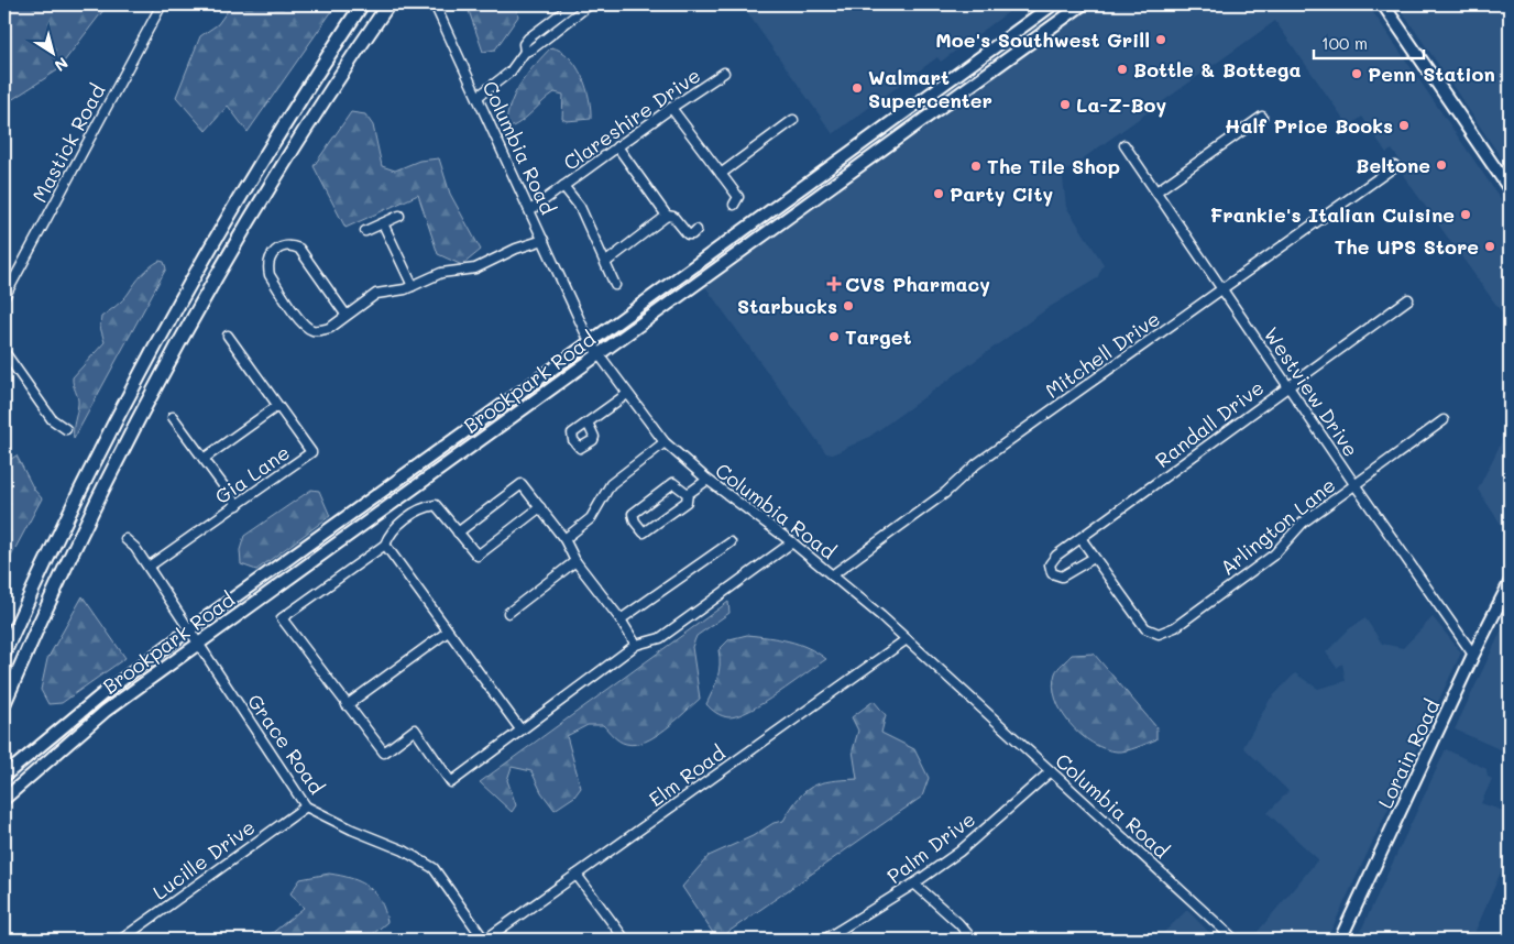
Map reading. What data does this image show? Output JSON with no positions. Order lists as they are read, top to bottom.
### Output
{
  "streets": {
    "main road": ["Brookpark Road", "Lorain Road"],
    "street": [
      "Clareshire Drive",
      "Mastick Road",
      "Columbia Road",
      "Mitchell Drive",
      "Westview Drive",
      "Randall Drive",
      "Gia Lane",
      "Arlington Lane",
      "Grace Road",
      "Elm Road",
      "Palm Drive",
      "Lucille Drive"
    ]
  },
  "crossings": [
    ["Clareshire Drive", "Columbia Road"],
    ["Columbia Road", "Mitchell Drive"],
    ["Columbia Road", "Brookpark Road"],
    ["Columbia Road", "Elm Road"],
    ["Columbia Road", "Palm Drive"],
    ["Mitchell Drive", "Westview Drive"],
    ["Brookpark Road", "Grace Road"],
    ["Westview Drive", "Randall Drive"],
    ["Westview Drive", "Arlington Lane"],
    ["Westview Drive", "Lorain Road"],
    ["Randall Drive", "Arlington Lane"],
    ["Gia Lane", "Grace Road"],
    ["Grace Road", "Elm Road"],
    ["Grace Road", "Lucille Drive"]
  ],
  "places": {
    "other": [
      "Moe's Southwest Grill",
      "Bottle & Bottega",
      "Penn Station",
      "Walmart Supercenter",
      "La-Z-Boy",
      "Half Price Books",
      "Beltone",
      "The Tile Shop",
      "Party City",
      "Frankie's Italian Cuisine",
      "The UPS Store",
      "Starbucks",
      "Target"
    ],
    "health": ["CVS Pharmacy"]
  },
  "scale_bar": "100 m",
  "north": "bottom right"
}
